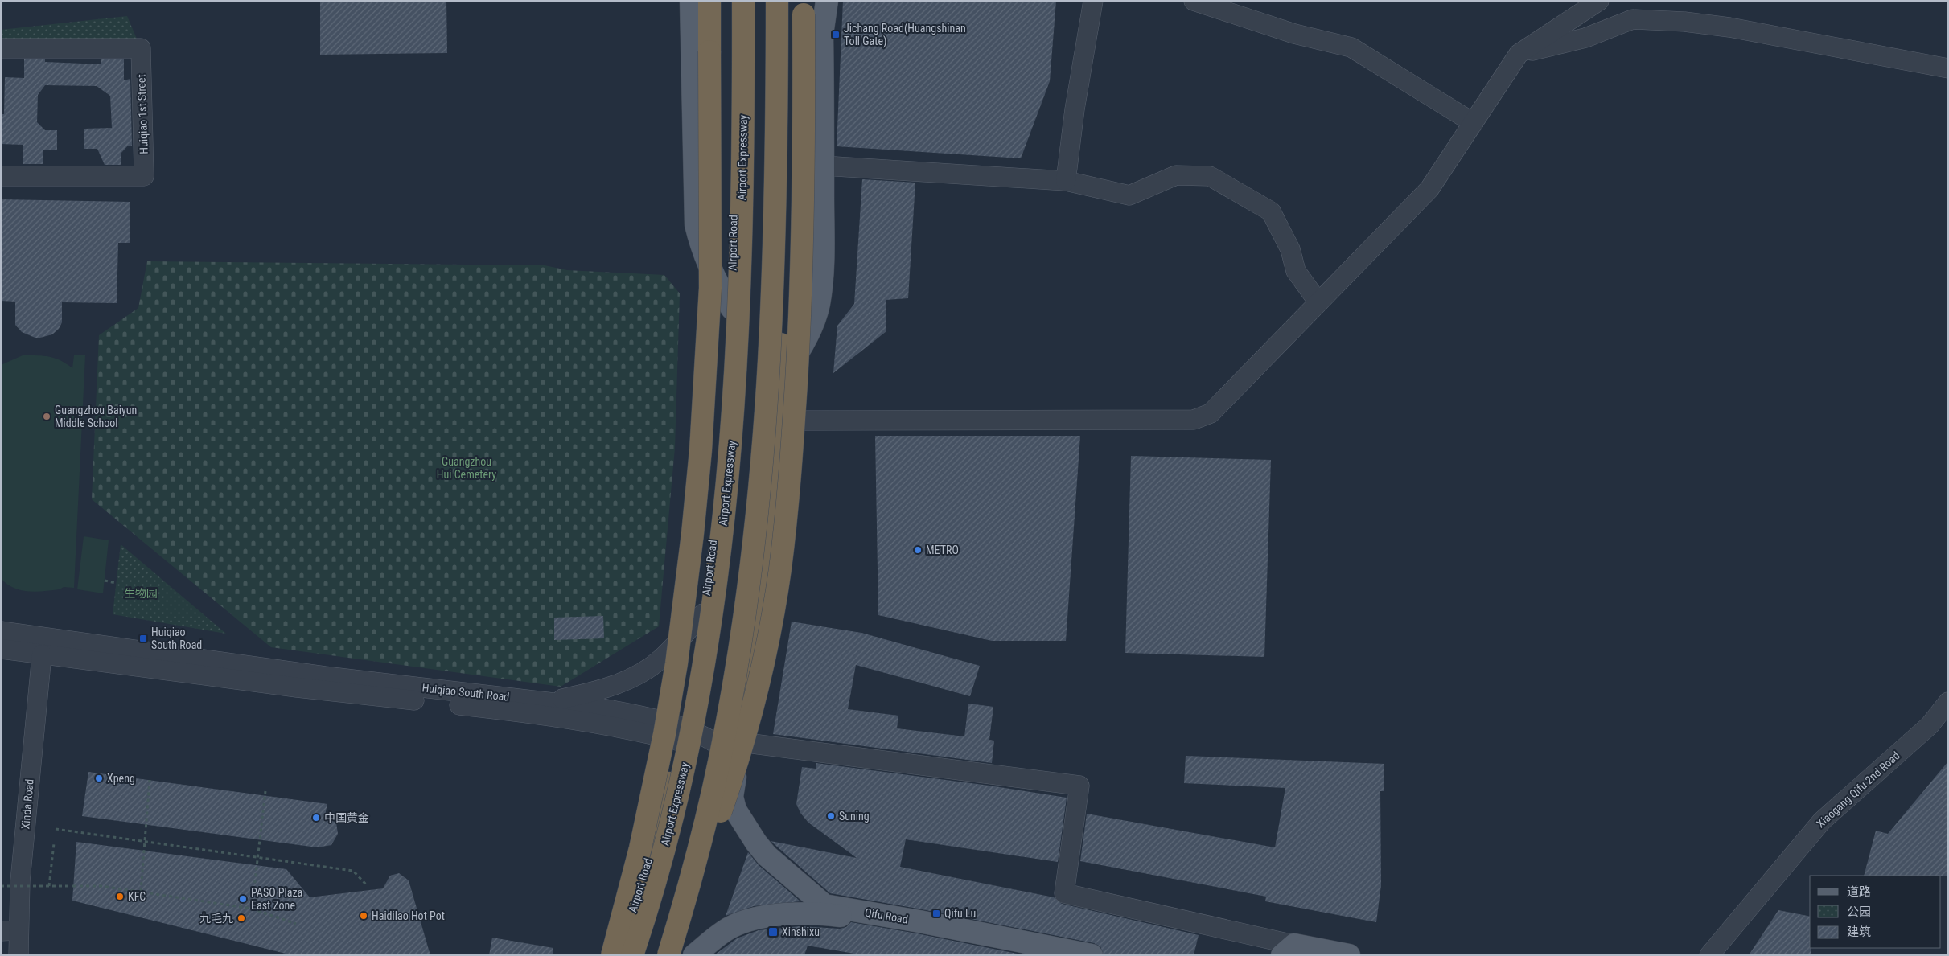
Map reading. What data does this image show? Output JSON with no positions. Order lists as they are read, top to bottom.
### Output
{
  "streets": {
    "highway": ["Airport Expressway", "Airport Road"],
    "main road": ["Qifu Road"],
    "street": [
      "Huiqiao 1st Street",
      "Huiqiao South Road",
      "Xiaogang Qifu 2nd Road",
      "Xinda Road"
    ]
  },
  "crossings": [
    ["Airport Road", "Huiqiao South Road"],
    ["Huiqiao South Road", "Xinda Road"],
    ["Huiqiao South Road", "Qifu Road"]
  ],
  "parks": ["Guangzhou Hui Cemetery", "生物园"],
  "places": {
    "transit": [
      "Jichang Road(Huangshinan Toll Gate)",
      "Huiqiao South Road",
      "Qifu Lu",
      "Xinshixu"
    ],
    "other": [
      "Guangzhou Baiyun Middle School",
      "METRO",
      "Xpeng",
      "Suning",
      "中国黄金",
      "KFC",
      "PASO Plaza East Zone",
      "Haidilao Hot Pot",
      "九毛九"
    ]
  },
  "legend": ["道路", "公园", "建筑"]
}
